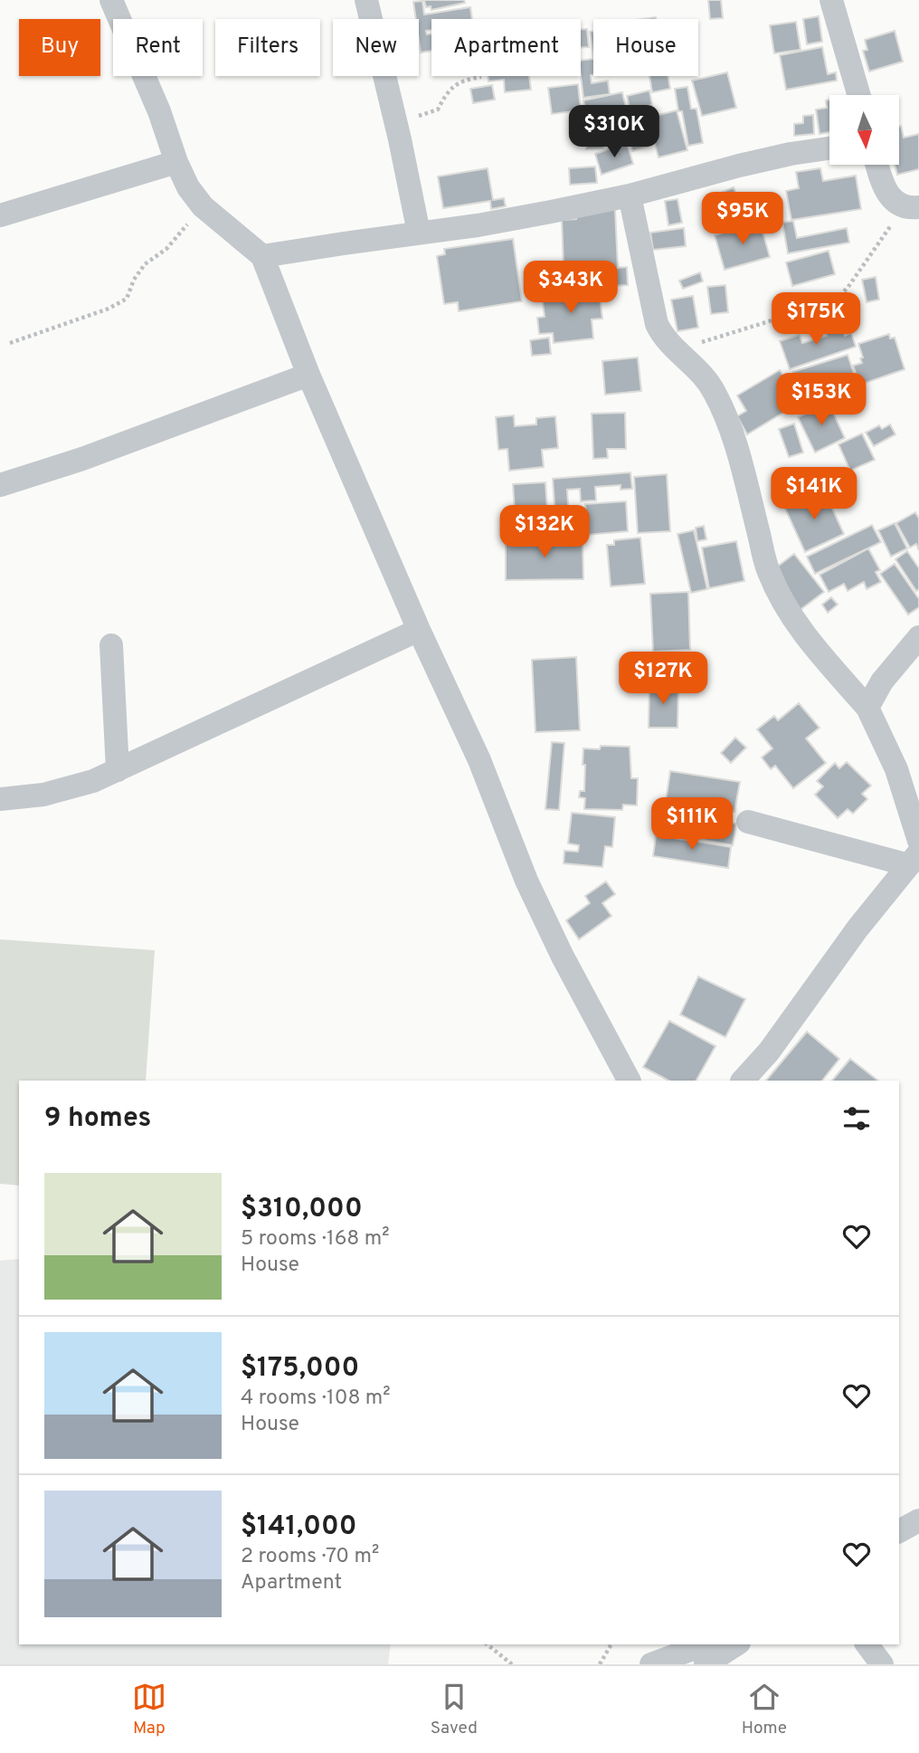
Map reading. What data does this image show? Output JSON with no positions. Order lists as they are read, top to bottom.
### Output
{
  "north": "bottom",
  "page": {
    "chip": [
      "Buy",
      "Rent",
      "Filters",
      "New",
      "Apartment",
      "House"
    ],
    "price": [
      "$310K",
      "$95K",
      "$343K",
      "$175K",
      "$153K",
      "$141K",
      "$132K",
      "$127K",
      "$111K"
    ],
    "heading": "9 homes",
    "list": [
      {
        "name": "$310,000",
        "note": "5 rooms · 168 m² · House"
      },
      {
        "name": "$175,000",
        "note": "4 rooms · 108 m² · House"
      },
      {
        "name": "$141,000",
        "note": "2 rooms · 70 m² · Apartment"
      }
    ],
    "tabs": ["Map", "Saved", "Home"]
  }
}
